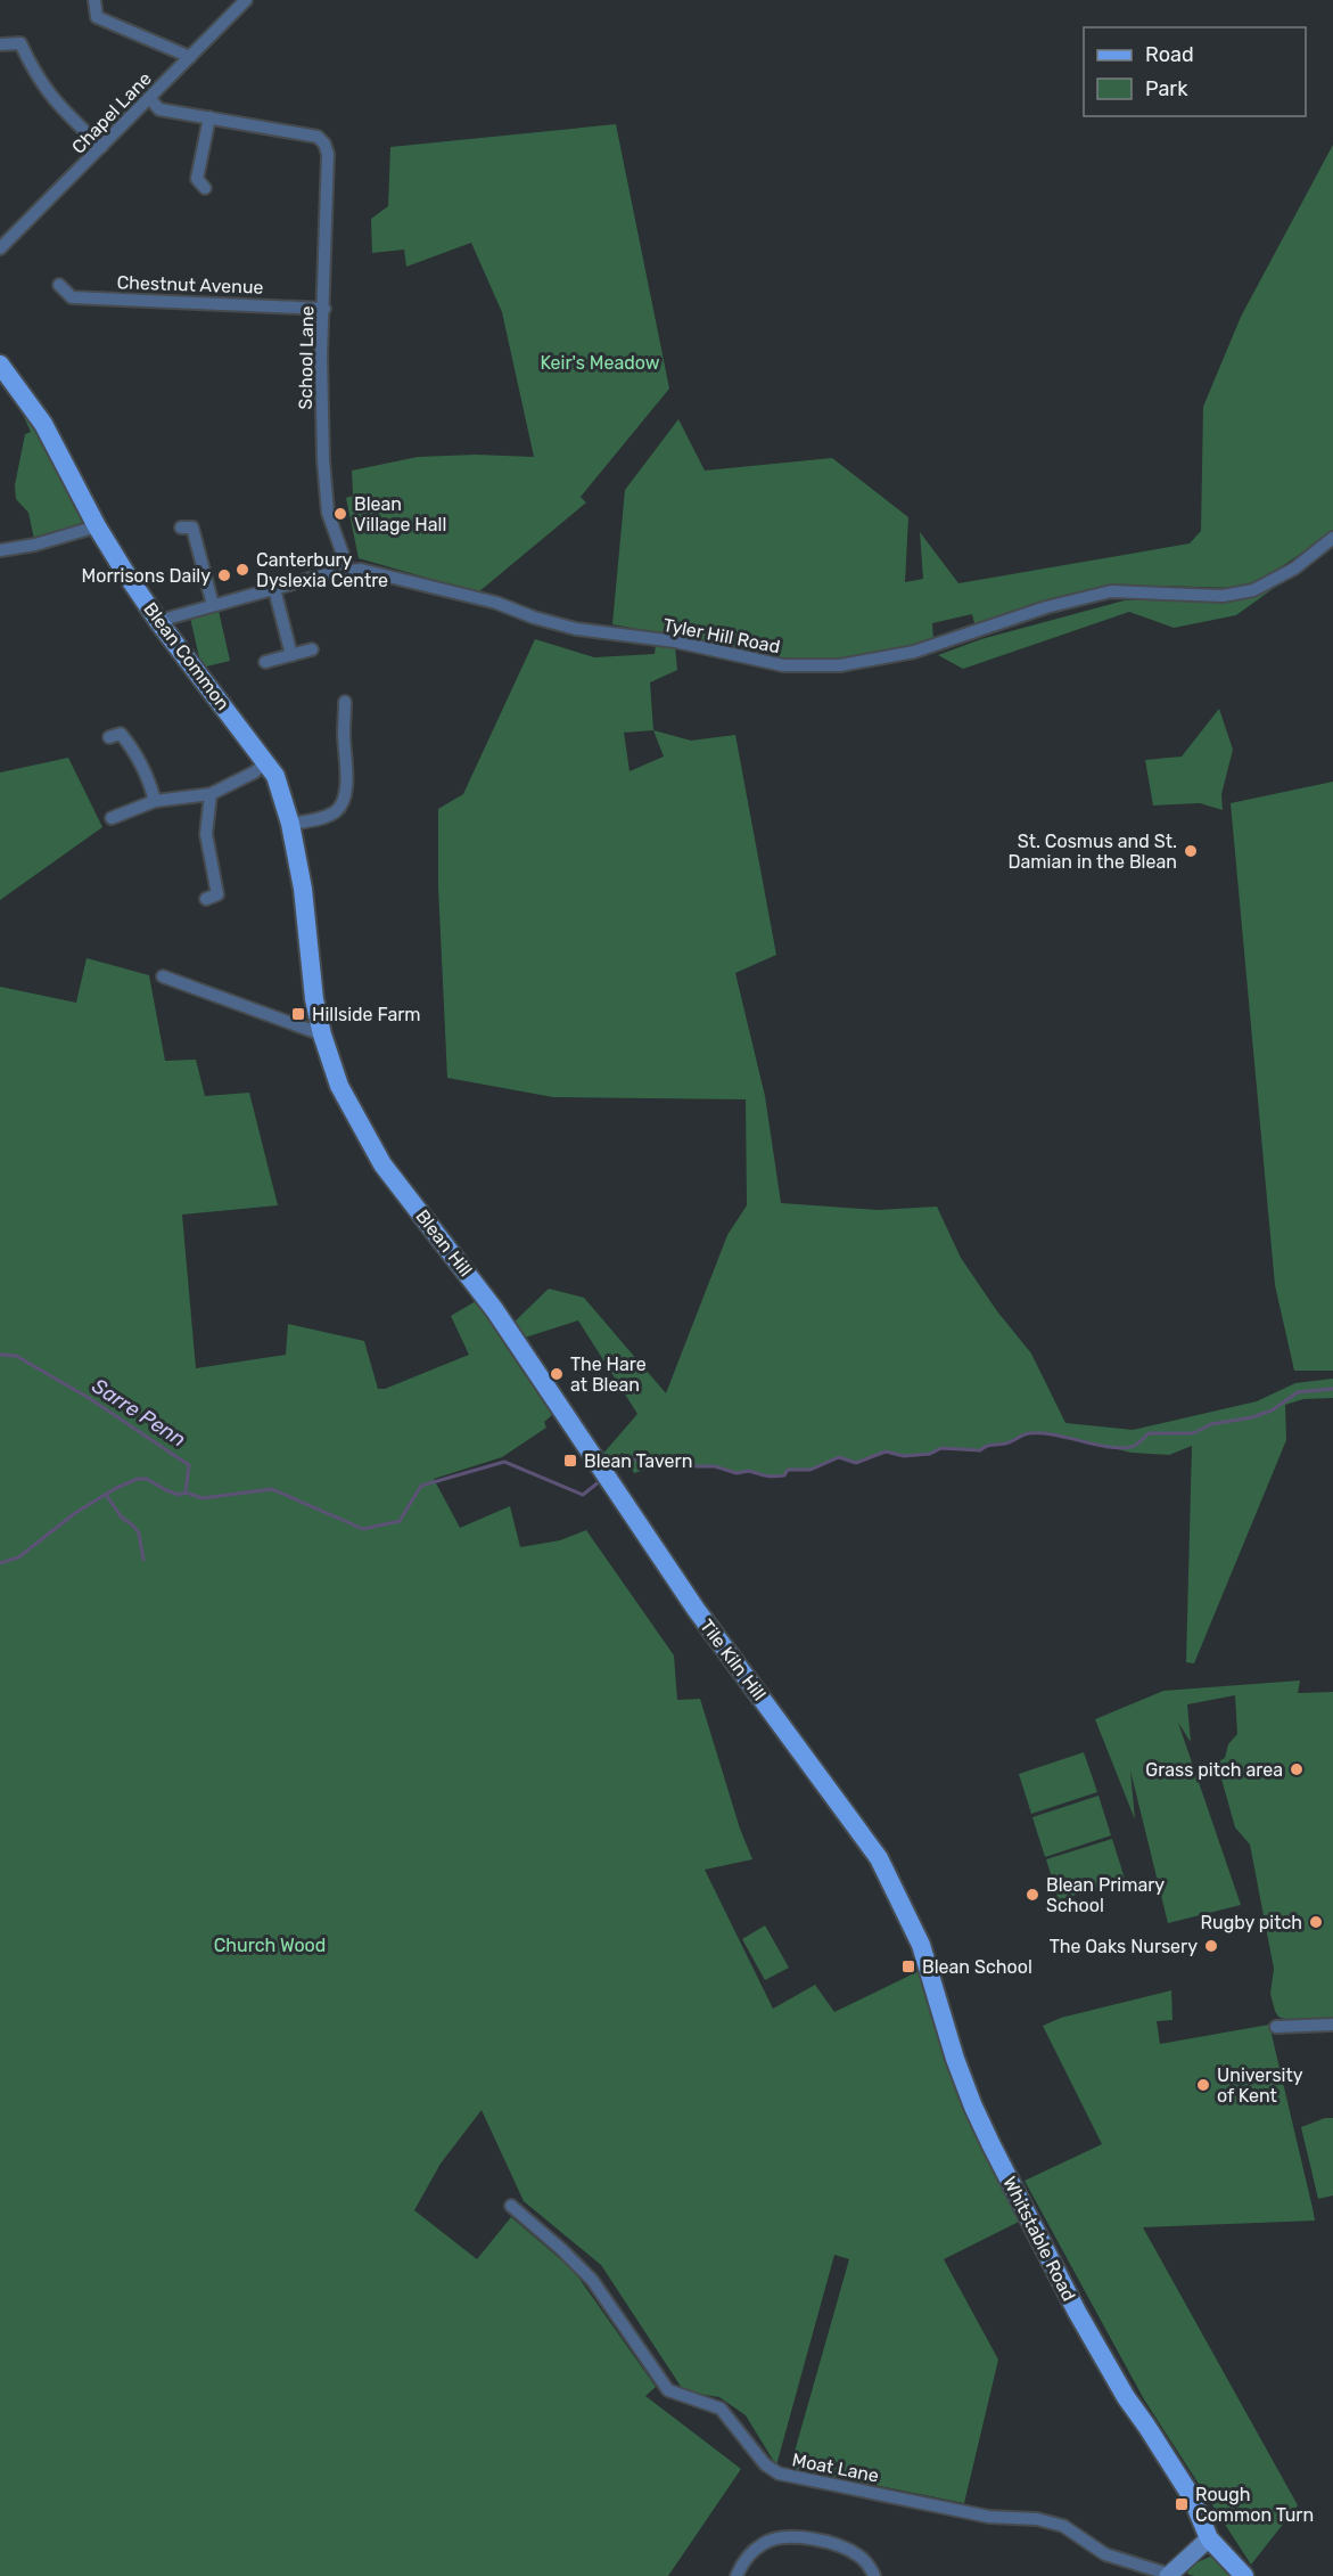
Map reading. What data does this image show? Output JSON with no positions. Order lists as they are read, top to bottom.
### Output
{
  "streets": {
    "main road": [
      "Blean Common",
      "Blean Hill",
      "Tile Kiln Hill",
      "Whitstable Road"
    ],
    "street": [
      "Chapel Lane",
      "Chestnut Avenue",
      "School Lane",
      "Tyler Hill Road",
      "Moat Lane"
    ]
  },
  "crossings": [
    ["Chestnut Avenue", "School Lane"],
    ["School Lane", "Tyler Hill Road"],
    ["Tyler Hill Road", "Blean Common"],
    ["Blean Common", "Blean Hill"],
    ["Blean Hill", "Tile Kiln Hill"],
    ["Tile Kiln Hill", "Whitstable Road"]
  ],
  "water": ["Sarre Penn"],
  "parks": ["Keir's Meadow", "Church Wood"],
  "places": {
    "other": [
      "Blean Village Hall",
      "Canterbury Dyslexia Centre",
      "Morrisons Daily",
      "St. Cosmus and St. Damian in the Blean",
      "The Hare at Blean",
      "Grass pitch area",
      "Blean Primary School",
      "Rugby pitch",
      "The Oaks Nursery",
      "University of Kent"
    ],
    "transit": [
      "Hillside Farm",
      "Blean Tavern",
      "Blean School",
      "Rough Common Turn"
    ]
  },
  "legend": ["Road", "Park"]
}
